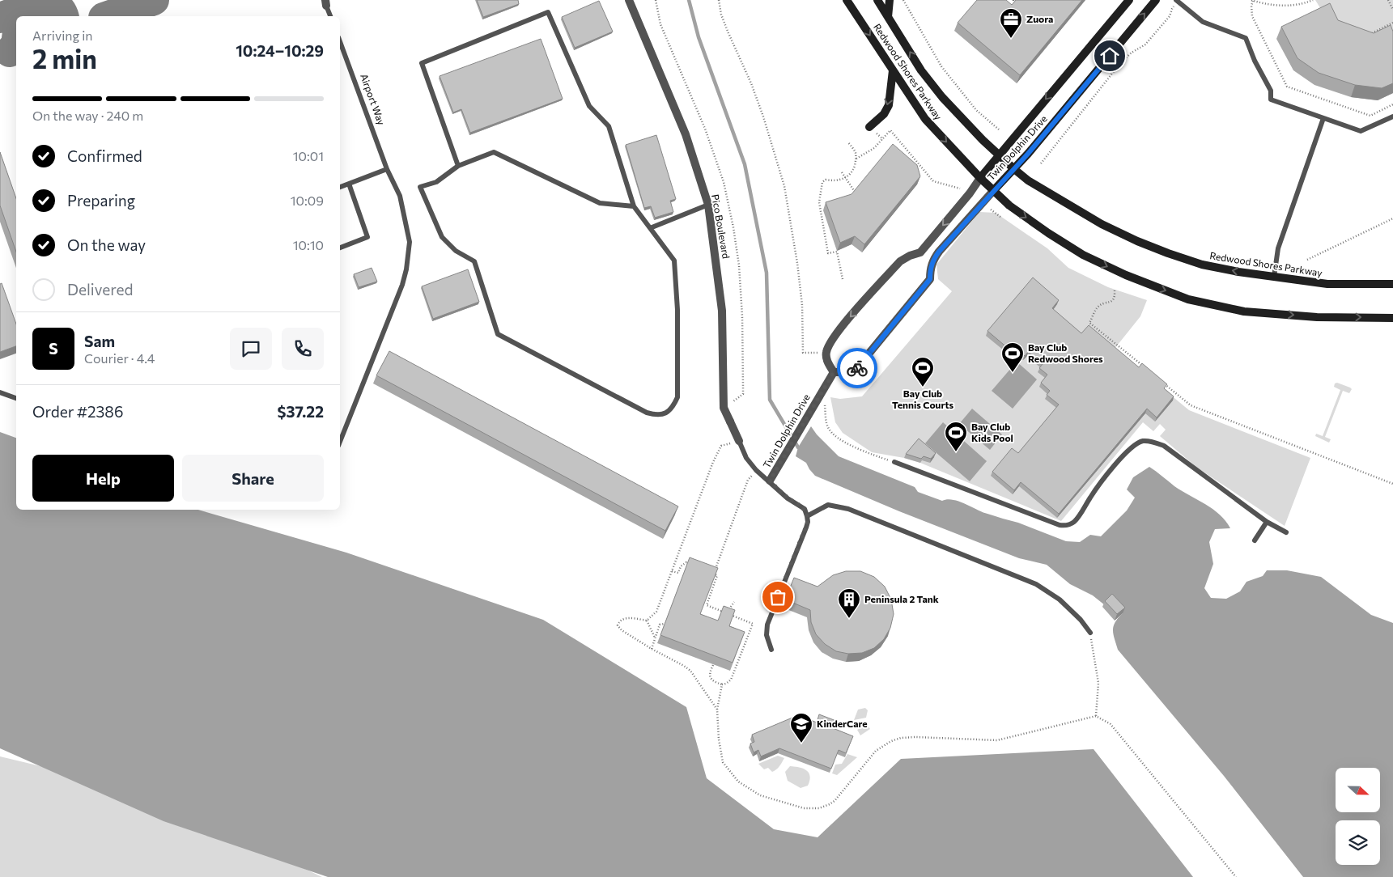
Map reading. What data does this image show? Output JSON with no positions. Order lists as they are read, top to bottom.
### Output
{
  "streets": {
    "main road": ["Redwood Shores Parkway", "Twin Dolphin Drive"],
    "street": ["Pico Boulevard"],
    "lane": ["Airport Way"]
  },
  "crossings": [
    ["Redwood Shores Parkway", "Twin Dolphin Drive"]
  ],
  "places": {
    "office": ["Zuora"],
    "sports": ["Bay Club Redwood Shores", "Bay Club Tennis Courts", "Bay Club Kids Pool"],
    "building": ["Peninsula 2 Tank"],
    "school or university": ["KinderCare"]
  },
  "north": "right",
  "page": {
    "heading": ["2 min", "Arriving in", "10:24–10:29"],
    "panel": [
      "Sam",
      "Courier · 4.4",
      "Order #2386",
      "$37.22"
    ],
    "bar": "On the way · 240 m",
    "list": [
      ["Confirmed", "10:01"],
      ["Preparing", "10:09"],
      ["On the way", "10:10"],
      "Delivered"
    ],
    "round": "S",
    "buttons": ["Help", "Share"]
  }
}
